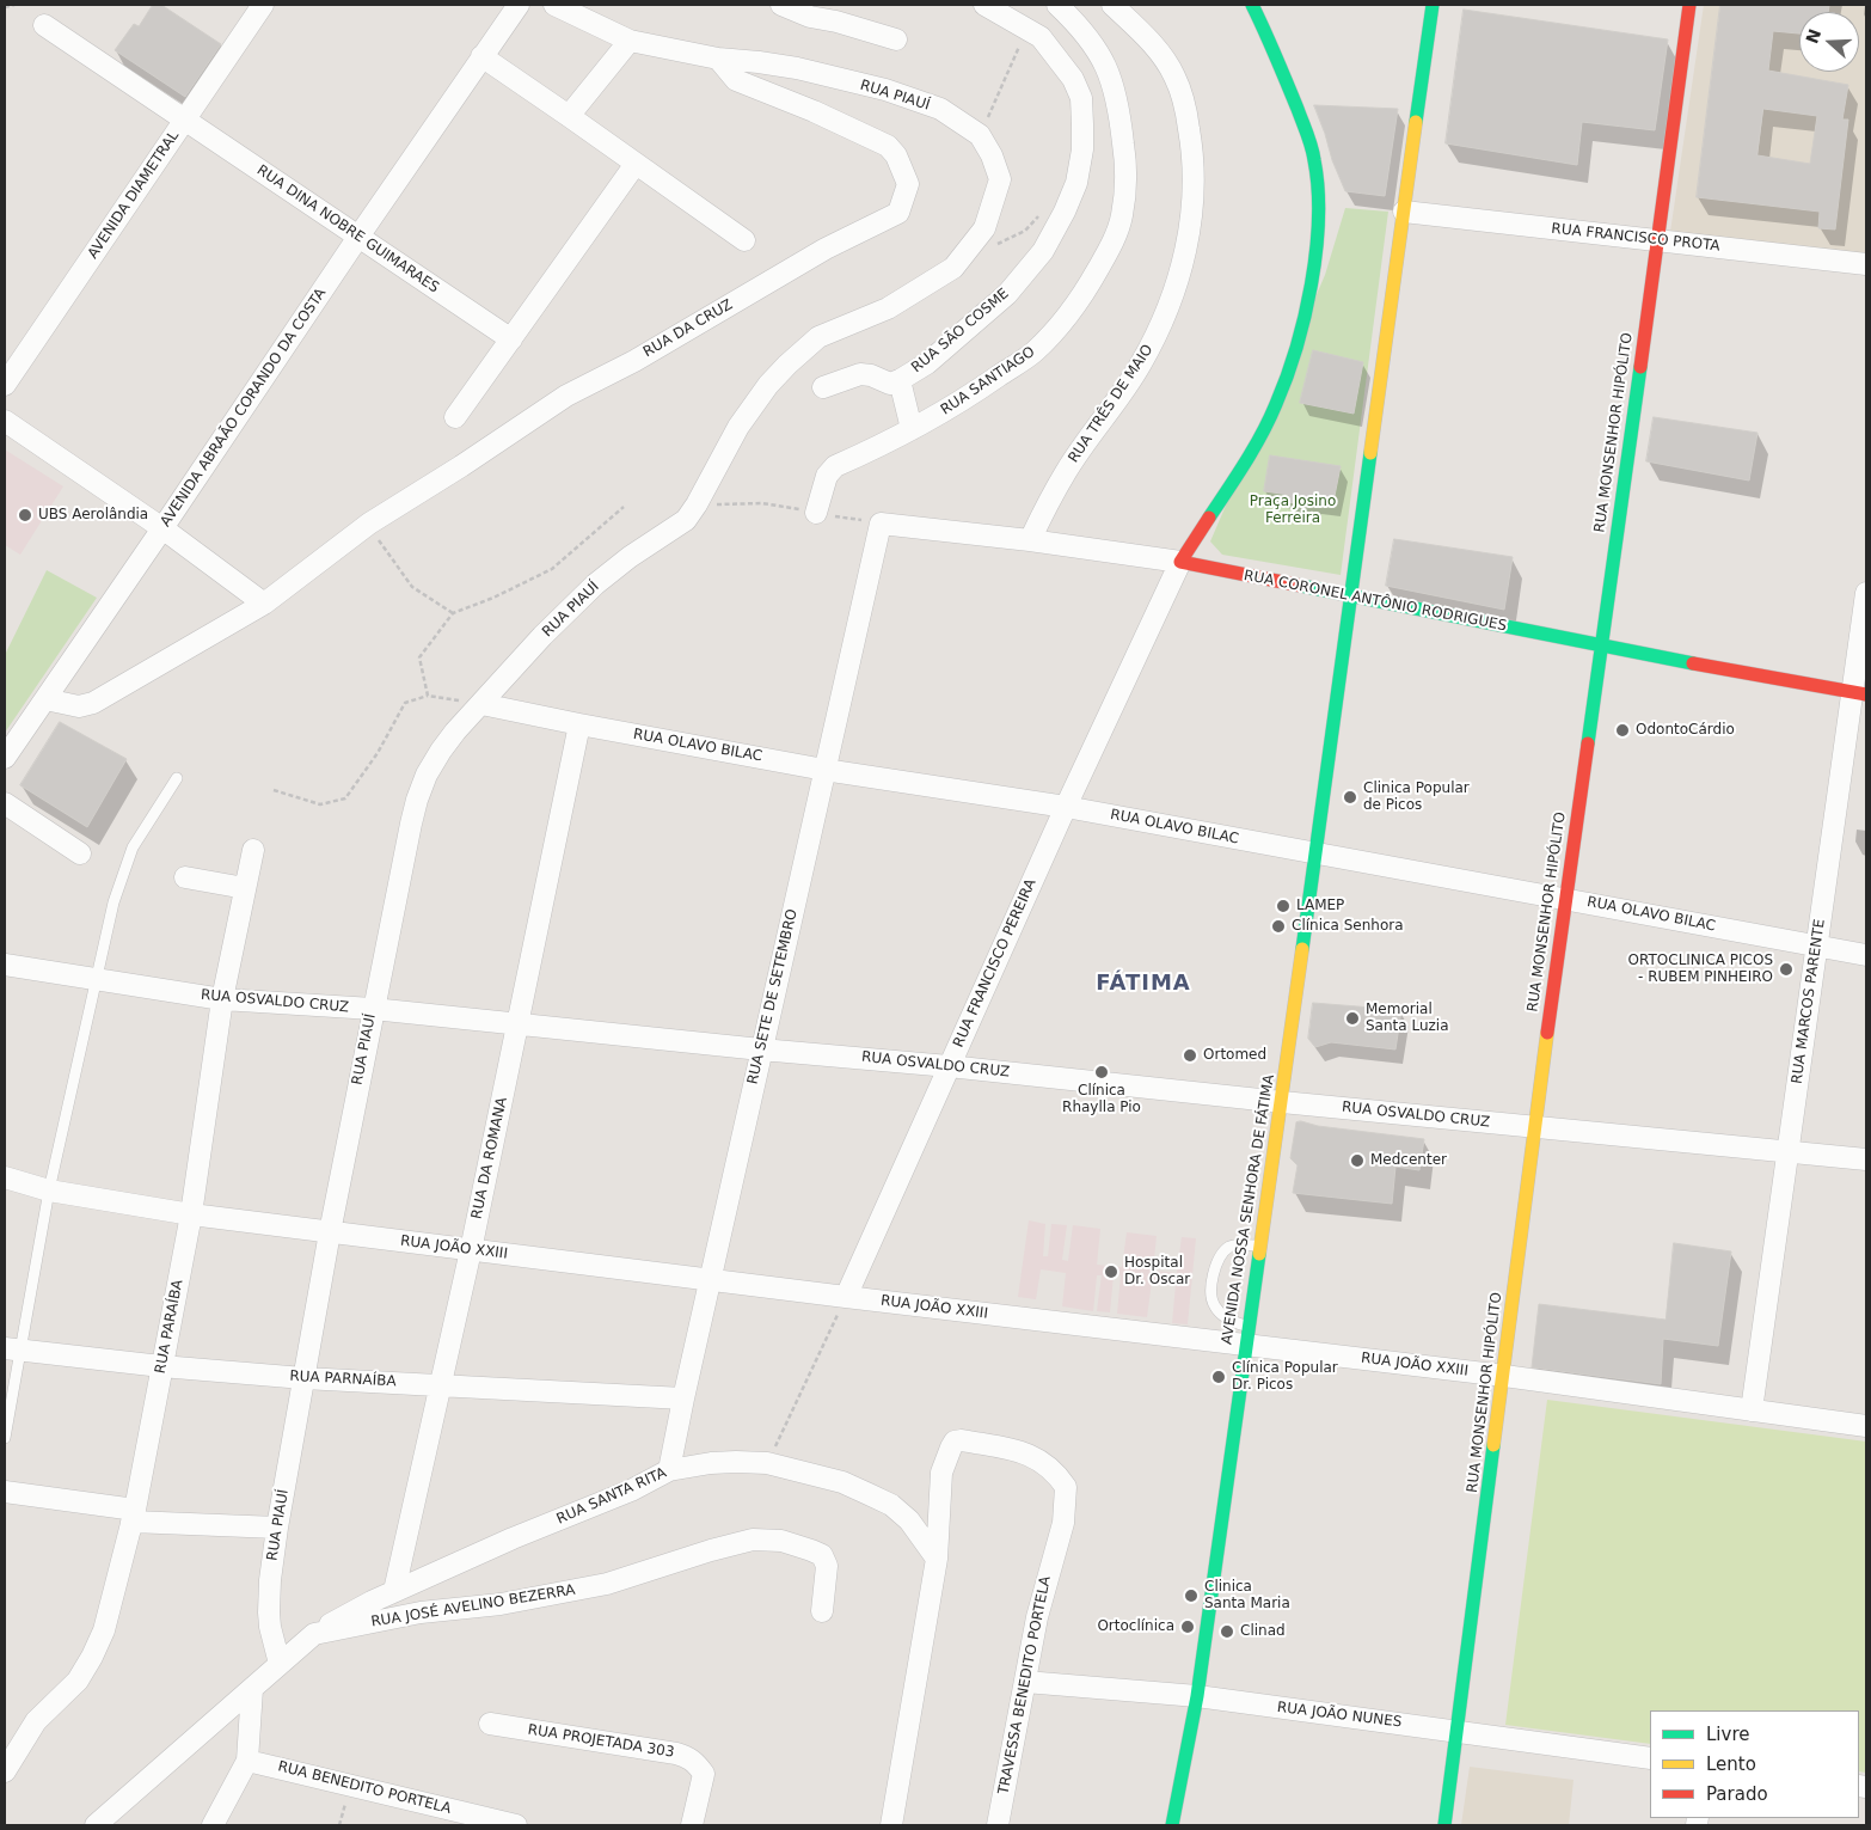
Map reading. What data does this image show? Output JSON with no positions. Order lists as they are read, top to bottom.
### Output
{
  "streets": {
    "street": [
      "RUA PIAUÍ",
      "AVENIDA DIAMETRAL",
      "RUA DINA NOBRE GUIMARAES",
      "RUA FRANCISCO PROTA",
      "RUA DA CRUZ",
      "RUA SÃO COSME",
      "RUA SANTIAGO",
      "RUA TRÊS DE MAIO",
      "AVENIDA ABRAÃO CORANDO DA COSTA",
      "RUA MONSENHOR HIPÓLITO",
      "RUA CORONEL ANTÔNIO RODRIGUES",
      "RUA OLAVO BILAC",
      "RUA FRANCISCO PEREIRA",
      "RUA SETE DE SETEMBRO",
      "RUA OSVALDO CRUZ",
      "RUA MARCOS PARENTE",
      "RUA DA ROMANA",
      "AVENIDA NOSSA SENHORA DE FÁTIMA",
      "RUA JOÃO XXIII",
      "RUA PARAÍBA",
      "RUA PARNAÍBA",
      "RUA SANTA RITA",
      "RUA JOSÉ AVELINO BEZERRA",
      "TRAVESSA BENEDITO PORTELA",
      "RUA JOÃO NUNES",
      "RUA PROJETADA 303",
      "RUA BENEDITO PORTELA"
    ]
  },
  "crossings": [
    ["RUA PIAUÍ", "RUA DA CRUZ"],
    ["RUA PIAUÍ", "RUA OLAVO BILAC"],
    ["RUA PIAUÍ", "RUA OSVALDO CRUZ"],
    ["RUA PIAUÍ", "RUA JOÃO XXIII"],
    ["RUA PIAUÍ", "RUA PARNAÍBA"],
    ["AVENIDA DIAMETRAL", "RUA DINA NOBRE GUIMARAES"],
    ["RUA DINA NOBRE GUIMARAES", "AVENIDA ABRAÃO CORANDO DA COSTA"],
    ["RUA FRANCISCO PROTA", "RUA MONSENHOR HIPÓLITO"],
    ["RUA DA CRUZ", "AVENIDA ABRAÃO CORANDO DA COSTA"],
    ["RUA SÃO COSME", "RUA SANTIAGO"],
    ["RUA TRÊS DE MAIO", "RUA CORONEL ANTÔNIO RODRIGUES"],
    ["RUA MONSENHOR HIPÓLITO", "RUA CORONEL ANTÔNIO RODRIGUES"],
    ["RUA MONSENHOR HIPÓLITO", "RUA OLAVO BILAC"],
    ["RUA MONSENHOR HIPÓLITO", "RUA OSVALDO CRUZ"],
    ["RUA MONSENHOR HIPÓLITO", "RUA JOÃO XXIII"],
    ["RUA MONSENHOR HIPÓLITO", "RUA JOÃO NUNES"],
    ["RUA CORONEL ANTÔNIO RODRIGUES", "RUA FRANCISCO PEREIRA"],
    ["RUA CORONEL ANTÔNIO RODRIGUES", "RUA SETE DE SETEMBRO"],
    ["RUA CORONEL ANTÔNIO RODRIGUES", "RUA MARCOS PARENTE"],
    ["RUA CORONEL ANTÔNIO RODRIGUES", "AVENIDA NOSSA SENHORA DE FÁTIMA"],
    ["RUA OLAVO BILAC", "RUA FRANCISCO PEREIRA"],
    ["RUA OLAVO BILAC", "RUA SETE DE SETEMBRO"],
    ["RUA OLAVO BILAC", "RUA MARCOS PARENTE"],
    ["RUA OLAVO BILAC", "RUA DA ROMANA"],
    ["RUA OLAVO BILAC", "AVENIDA NOSSA SENHORA DE FÁTIMA"],
    ["RUA FRANCISCO PEREIRA", "RUA OSVALDO CRUZ"],
    ["RUA FRANCISCO PEREIRA", "RUA JOÃO XXIII"],
    ["RUA SETE DE SETEMBRO", "RUA OSVALDO CRUZ"],
    ["RUA SETE DE SETEMBRO", "RUA JOÃO XXIII"],
    ["RUA SETE DE SETEMBRO", "RUA PARNAÍBA"],
    ["RUA SETE DE SETEMBRO", "RUA SANTA RITA"],
    ["RUA OSVALDO CRUZ", "RUA MARCOS PARENTE"],
    ["RUA OSVALDO CRUZ", "RUA DA ROMANA"],
    ["RUA OSVALDO CRUZ", "AVENIDA NOSSA SENHORA DE FÁTIMA"],
    ["RUA OSVALDO CRUZ", "RUA PARAÍBA"],
    ["RUA MARCOS PARENTE", "RUA JOÃO XXIII"],
    ["RUA DA ROMANA", "RUA JOÃO XXIII"],
    ["RUA DA ROMANA", "RUA PARNAÍBA"],
    ["RUA DA ROMANA", "RUA SANTA RITA"],
    ["AVENIDA NOSSA SENHORA DE FÁTIMA", "RUA JOÃO XXIII"],
    ["AVENIDA NOSSA SENHORA DE FÁTIMA", "RUA JOÃO NUNES"],
    ["RUA JOÃO XXIII", "RUA PARAÍBA"],
    ["RUA PARAÍBA", "RUA PARNAÍBA"],
    ["RUA SANTA RITA", "RUA JOSÉ AVELINO BEZERRA"],
    ["RUA SANTA RITA", "TRAVESSA BENEDITO PORTELA"],
    ["TRAVESSA BENEDITO PORTELA", "RUA JOÃO NUNES"]
  ],
  "districts": ["FÁTIMA"],
  "parks": ["Praça Josino Ferreira"],
  "places": [
    "UBS Aerolândia",
    "OdontoCárdio",
    "Clinica Popular de Picos",
    "LAMEP",
    "Clínica Senhora",
    "ORTOCLINICA PICOS - RUBEM PINHEIRO",
    "Memorial Santa Luzia",
    "Ortomed",
    "Clínica Rhaylla Pio",
    "Medcenter",
    "Hospital Dr. Oscar",
    "Clínica Popular Dr. Picos",
    "Clinica Santa Maria",
    "Ortoclínica",
    "Clinad"
  ],
  "legend": ["Livre", "Lento", "Parado"],
  "north": "left"
}
